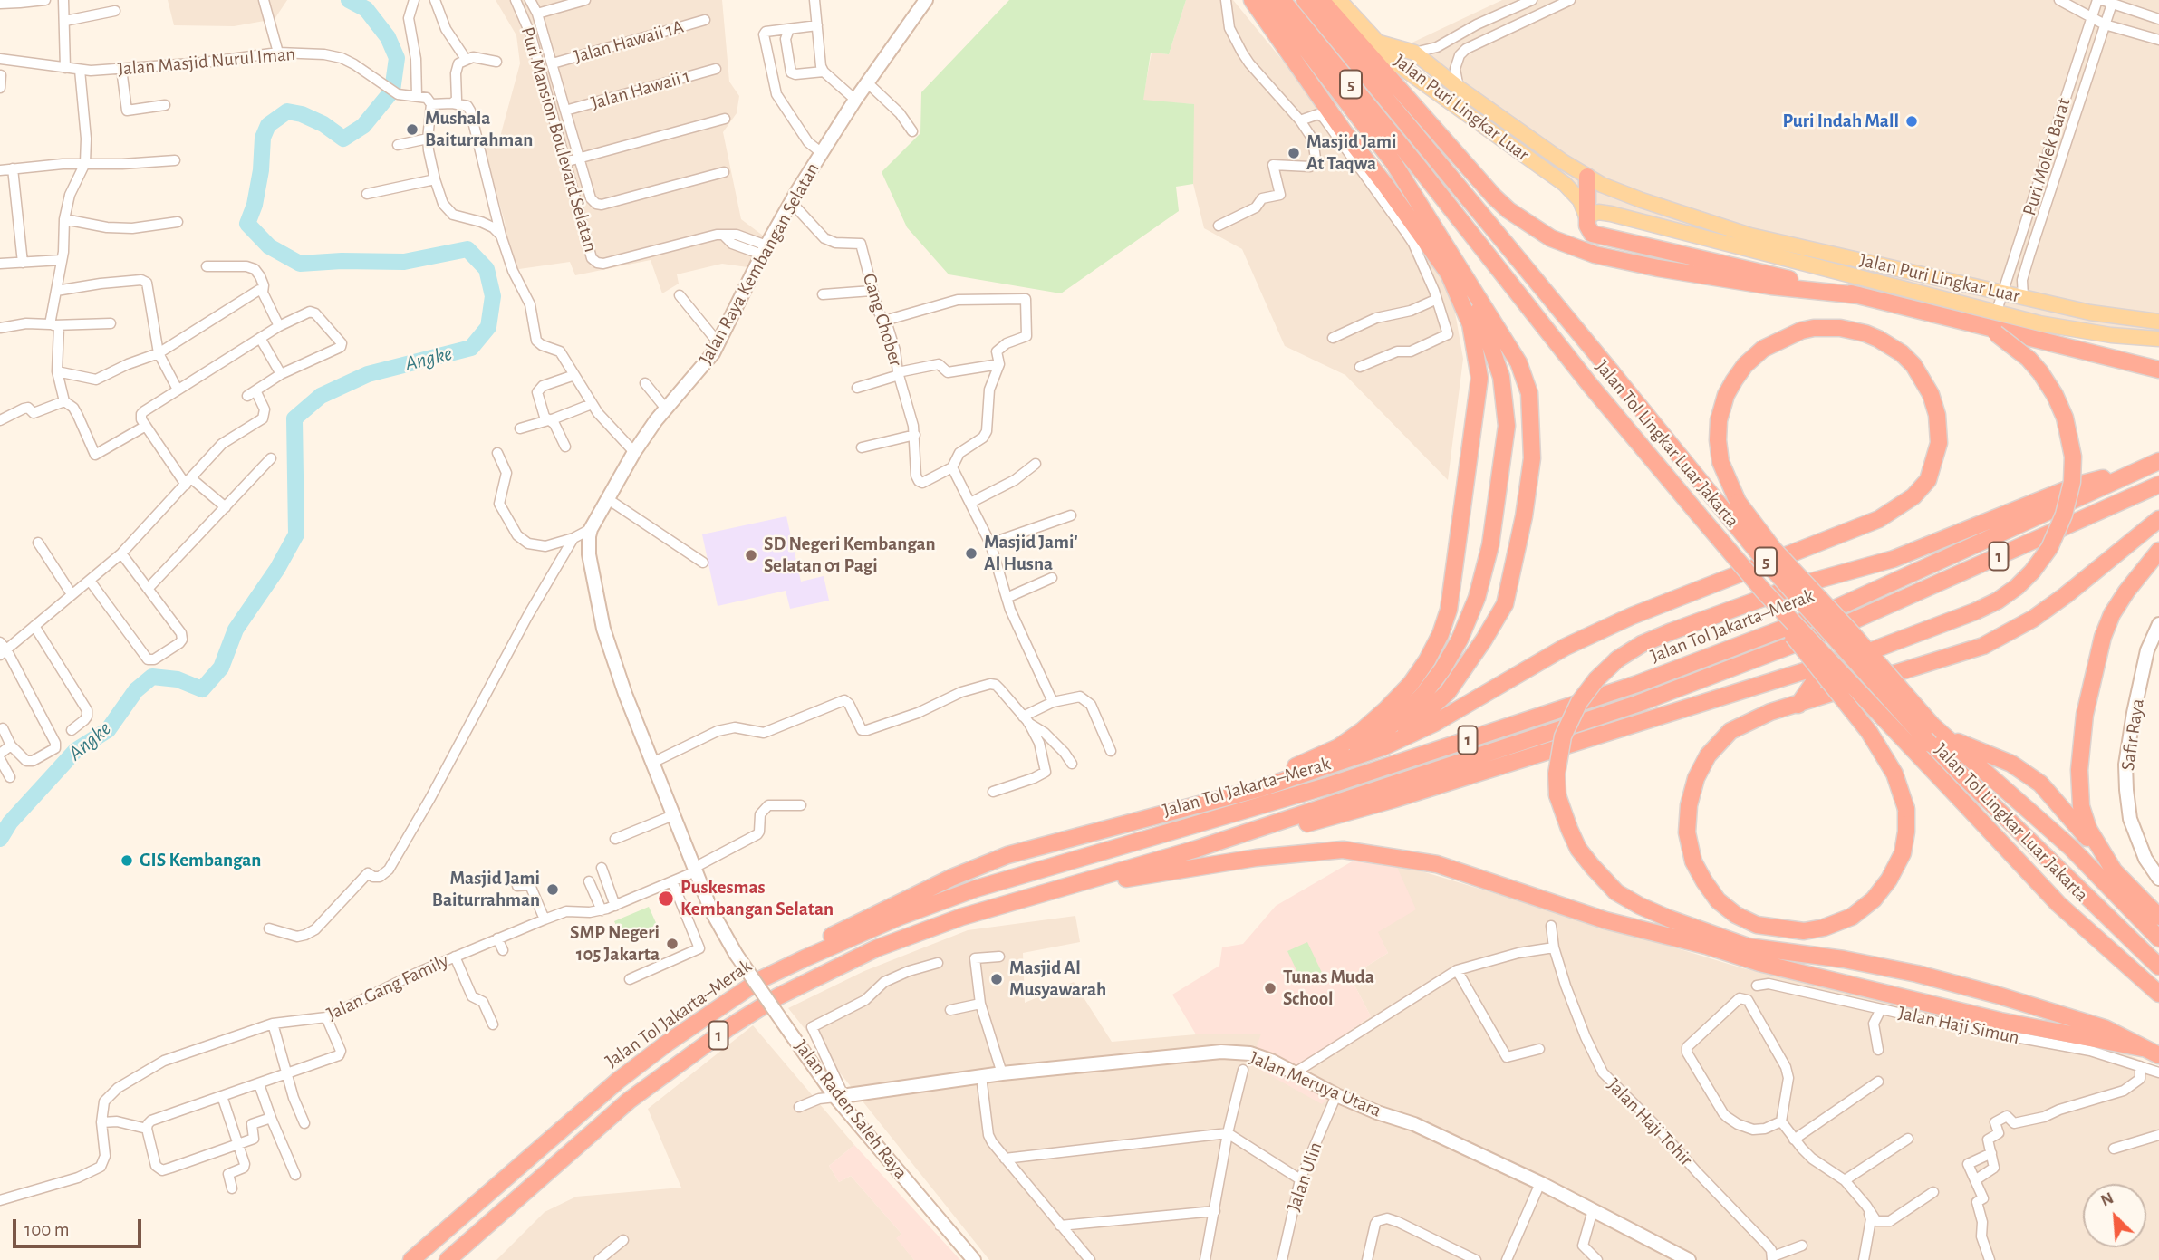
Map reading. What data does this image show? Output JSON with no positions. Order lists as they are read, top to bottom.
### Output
{
  "streets": {
    "highway": [
      "5",
      "Jalan Tol Lingkar Luar Jakarta",
      "1",
      "Jalan Tol Jakarta–Merak"
    ],
    "main road": [
      "Jalan Puri Lingkar Luar",
      "Jalan Raya Kembangan Selatan",
      "Safir Raya",
      "Jalan Meruya Utara",
      "Jalan Raden Saleh Raya"
    ],
    "street": [
      "Jalan Hawaii 1A",
      "Jalan Masjid Nurul Iman",
      "Jalan Hawaii 1",
      "Puri Mansion Boulevard Selatan",
      "Puri Molek Barat",
      "Gang Chober",
      "Jalan Gang Family",
      "Jalan Haji Simun",
      "Jalan Haji Tohir",
      "Jalan Ulin"
    ]
  },
  "crossings": [
    ["Jalan Puri Lingkar Luar", "Puri Molek Barat"],
    ["Puri Mansion Boulevard Selatan", "Jalan Raya Kembangan Selatan"],
    ["Jalan Raya Kembangan Selatan", "Gang Chober"],
    ["Jalan Raya Kembangan Selatan", "Jalan Gang Family"],
    ["Jalan Raya Kembangan Selatan", "Jalan Raden Saleh Raya"],
    ["Jalan Meruya Utara", "Jalan Raden Saleh Raya"],
    ["Jalan Meruya Utara", "Jalan Ulin"]
  ],
  "water": ["Angke"],
  "places": [
    "Puri Indah Mall",
    "Mushala Baiturrahman",
    "Masjid Jami At Taqwa",
    "Masjid Jami' Al Husna",
    "SD Negeri Kembangan Selatan 01 Pagi",
    "GIS Kembangan",
    "Masjid Jami Baiturrahman",
    "Puskesmas Kembangan Selatan",
    "SMP Negeri 105 Jakarta",
    "Masjid Al Musyawarah",
    "Tunas Muda School"
  ],
  "scale_bar": "100 m",
  "north": "top left"
}
